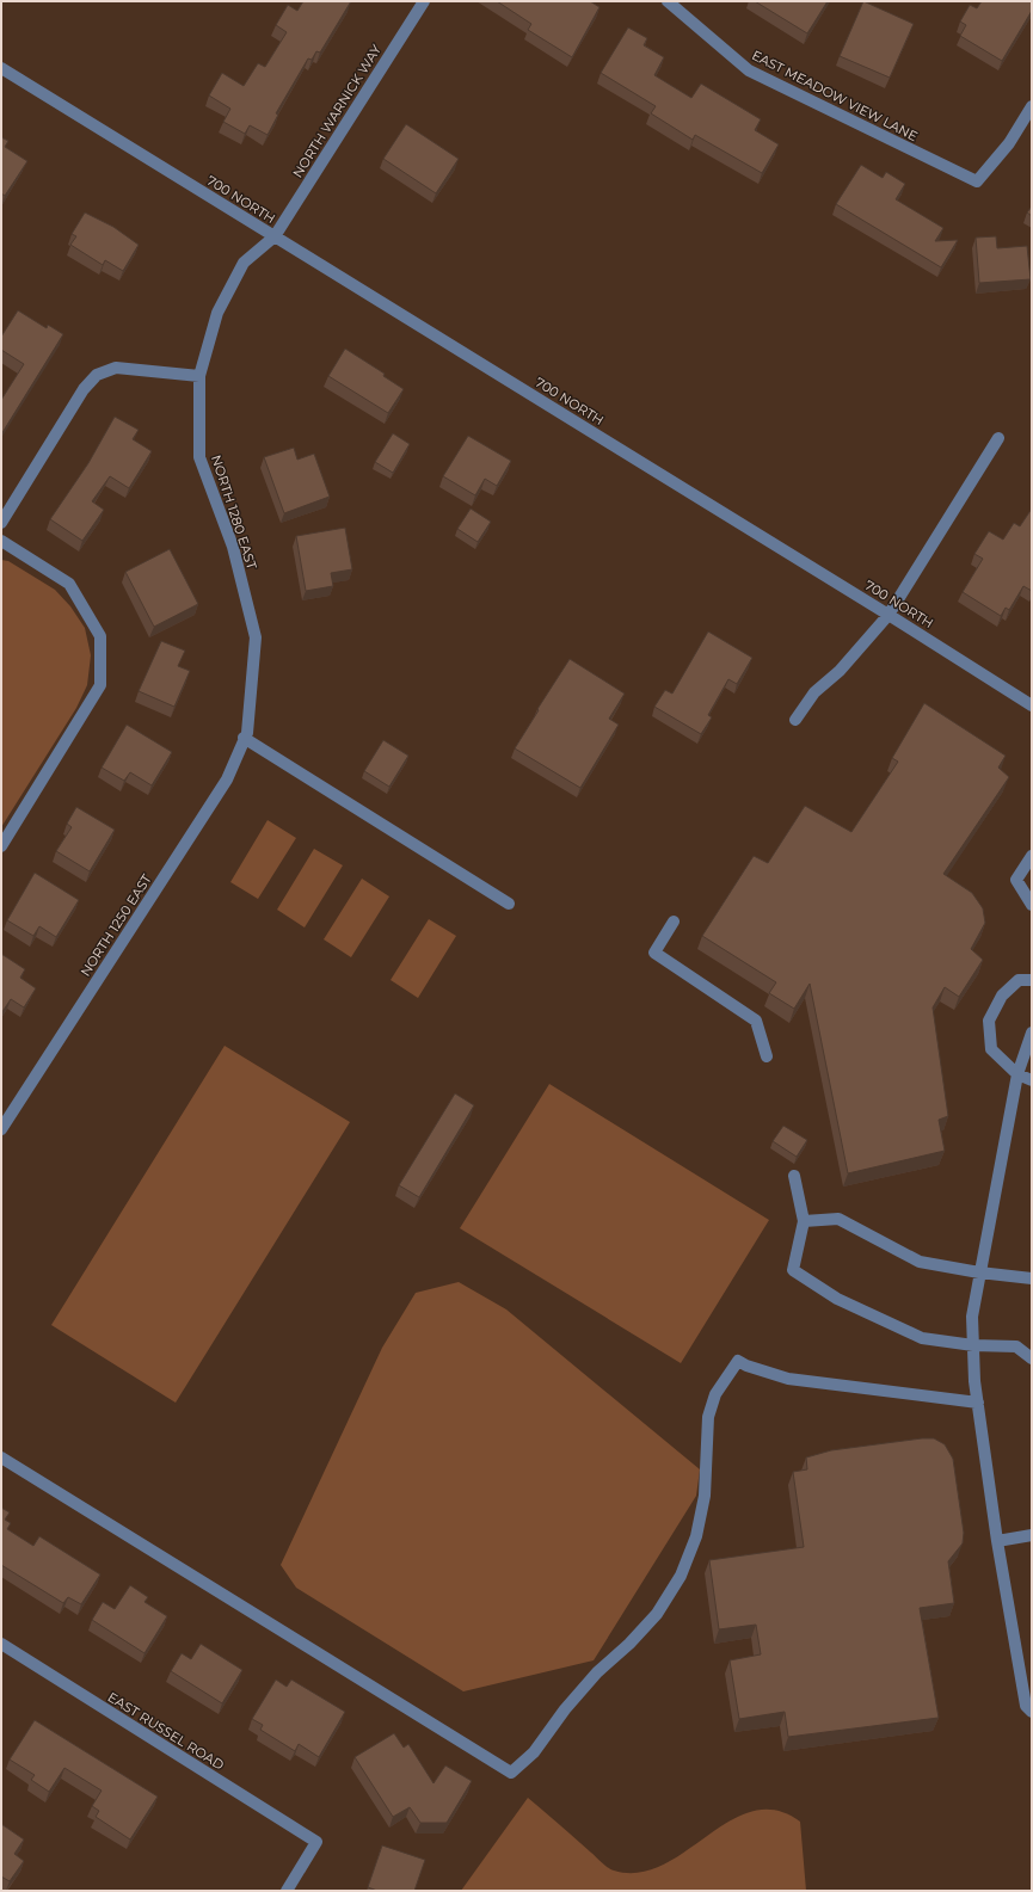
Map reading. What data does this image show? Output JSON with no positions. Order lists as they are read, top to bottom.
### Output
{
  "streets": {
    "street": [
      "EAST MEADOW VIEW LANE",
      "NORTH WARNICK WAY",
      "700 NORTH",
      "NORTH 1280 EAST",
      "NORTH 1250 EAST",
      "EAST RUSSEL ROAD"
    ]
  },
  "crossings": [
    ["NORTH WARNICK WAY", "700 NORTH"],
    ["NORTH WARNICK WAY", "NORTH 1280 EAST"],
    ["700 NORTH", "NORTH 1280 EAST"],
    ["NORTH 1280 EAST", "NORTH 1250 EAST"]
  ]
}
